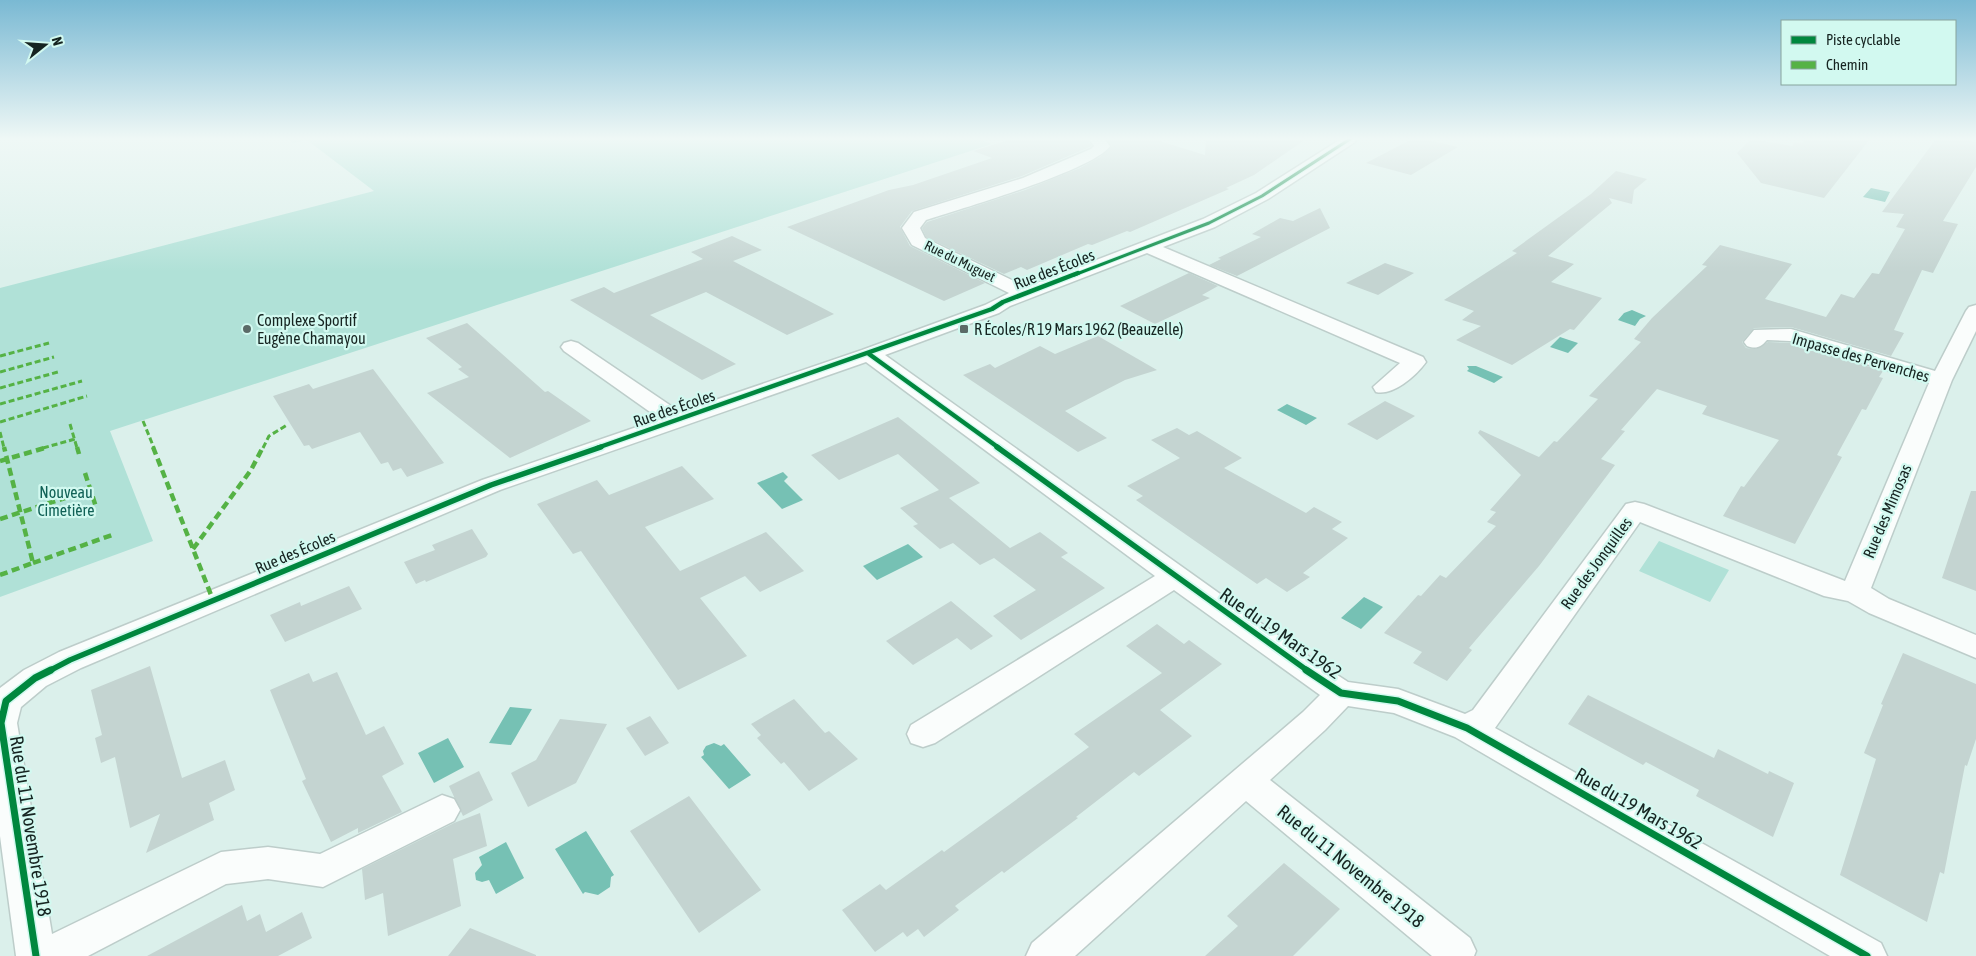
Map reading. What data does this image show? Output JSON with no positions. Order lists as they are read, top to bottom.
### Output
{
  "streets": {
    "street": [
      "Rue du Muguet",
      "Rue des Écoles",
      "Impasse des Pervenches",
      "Rue des Mimosas",
      "Rue des Jonquilles",
      "Rue du 19 Mars 1962",
      "Rue du 11 Novembre 1918"
    ]
  },
  "crossings": [
    ["Rue du Muguet", "Rue des Écoles"],
    ["Rue des Écoles", "Rue du 19 Mars 1962"],
    ["Rue des Écoles", "Rue du 11 Novembre 1918"],
    ["Impasse des Pervenches", "Rue des Mimosas"],
    ["Rue des Mimosas", "Rue des Jonquilles"],
    ["Rue des Jonquilles", "Rue du 19 Mars 1962"]
  ],
  "parks": ["Nouveau Cimetière"],
  "places": {
    "other": ["Complexe Sportif Eugène Chamayou"],
    "transit": ["R Écoles/R 19 Mars 1962 (Beauzelle)"]
  },
  "legend": ["Piste cyclable", "Chemin"],
  "north": "right"
}
